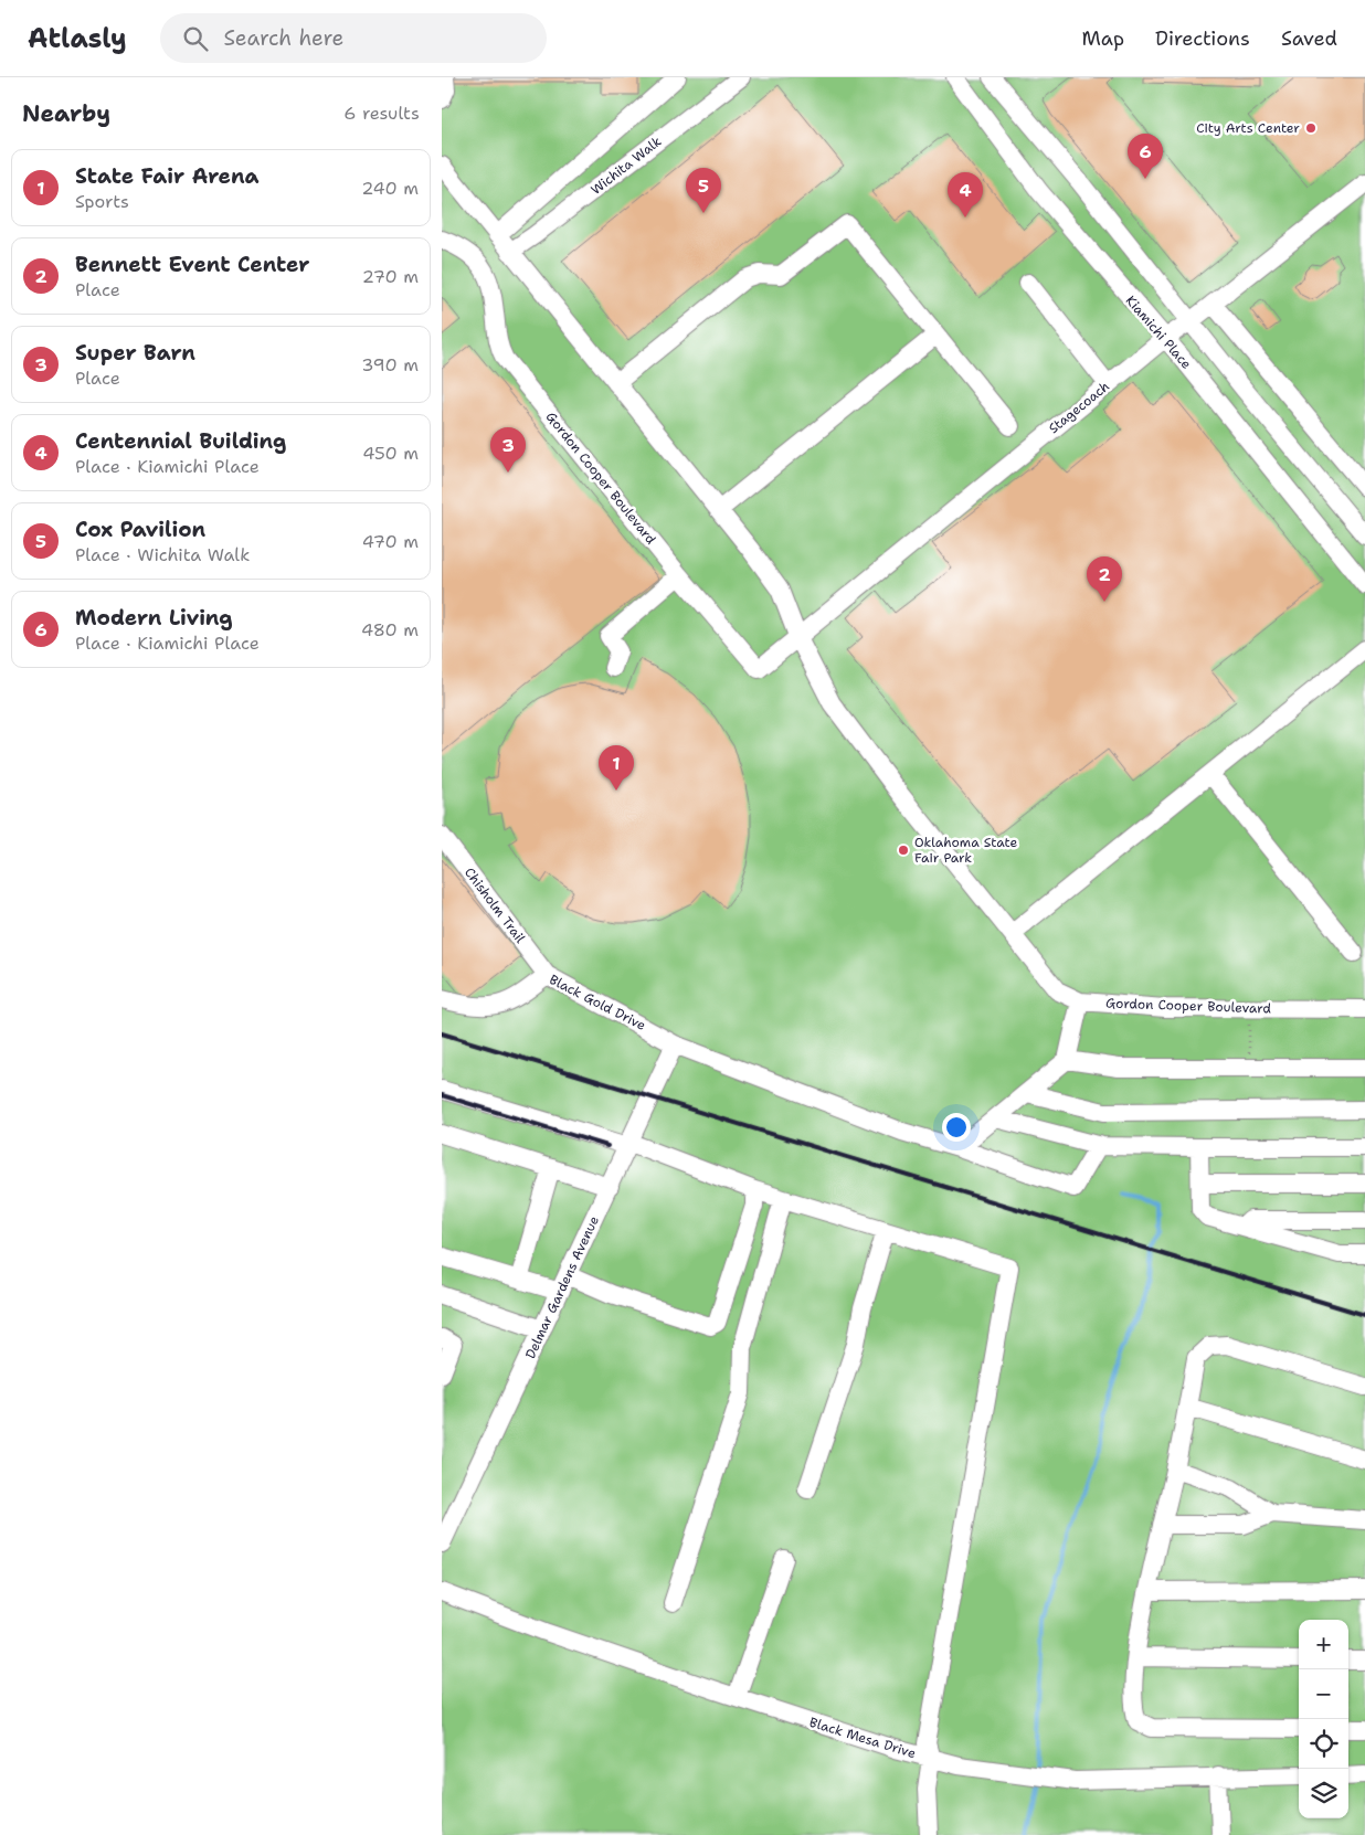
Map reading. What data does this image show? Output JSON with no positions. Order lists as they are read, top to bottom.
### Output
{
  "streets": {
    "street": [
      "Wichita Walk",
      "Kiamichi Place",
      "Stagecoach",
      "Gordon Cooper Boulevard",
      "Chisholm Trail",
      "Black Gold Drive",
      "Delmar Gardens Avenue",
      "Black Mesa Drive"
    ]
  },
  "crossings": [
    ["Wichita Walk", "Gordon Cooper Boulevard"],
    ["Kiamichi Place", "Stagecoach"],
    ["Stagecoach", "Gordon Cooper Boulevard"],
    ["Chisholm Trail", "Black Gold Drive"],
    ["Black Gold Drive", "Delmar Gardens Avenue"]
  ],
  "places": ["City Arts Center", "Oklahoma State Fair Park"],
  "page": {
    "header": "Atlasly",
    "search": "Search here",
    "nav": ["Map", "Directions", "Saved"],
    "heading": ["Nearby", "6 results"],
    "pins": [
      "6",
      "5",
      "4",
      "3",
      "2",
      "1"
    ],
    "list": [
      {
        "mark": "1",
        "name": "State Fair Arena",
        "note": "Sports",
        "value": "240 m"
      },
      {
        "mark": "2",
        "name": "Bennett Event Center",
        "note": "Place",
        "value": "270 m"
      },
      {
        "mark": "3",
        "name": "Super Barn",
        "note": "Place",
        "value": "390 m"
      },
      {
        "mark": "4",
        "name": "Centennial Building",
        "note": "Place · Kiamichi Place",
        "value": "450 m"
      },
      {
        "mark": "5",
        "name": "Cox Pavilion",
        "note": "Place · Wichita Walk",
        "value": "470 m"
      },
      {
        "mark": "6",
        "name": "Modern Living",
        "note": "Place · Kiamichi Place",
        "value": "480 m"
      }
    ],
    "map_buttons": ["+", "−"]
  }
}
